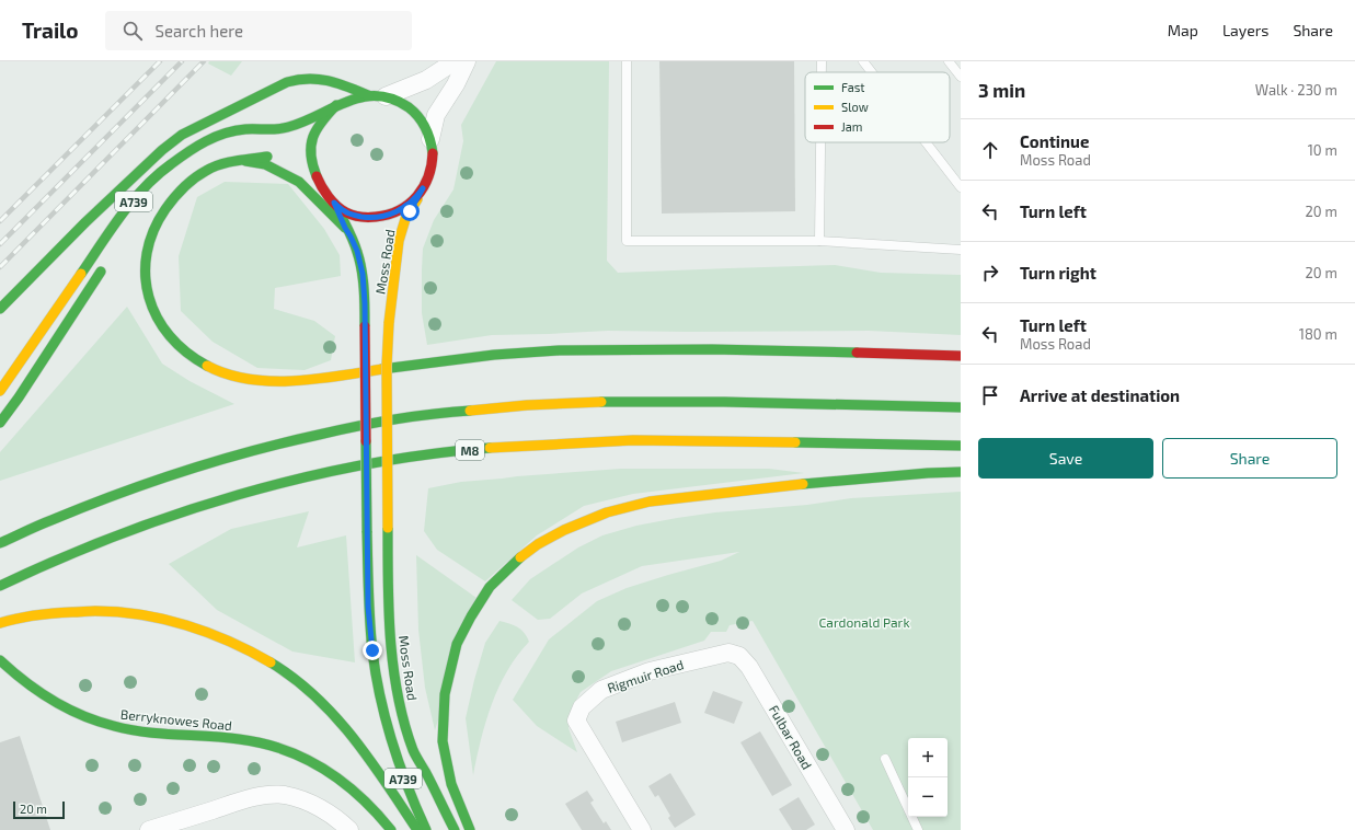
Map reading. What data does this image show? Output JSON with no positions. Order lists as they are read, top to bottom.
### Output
{
  "streets": {
    "main road": [
      "A739",
      "Moss Road",
      "M8",
      "Berryknowes Road"
    ],
    "street": ["Rigmuir Road", "Fulbar Road"]
  },
  "crossings": [
    ["A739", "Moss Road"],
    ["Rigmuir Road", "Fulbar Road"]
  ],
  "parks": ["Cardonald Park"],
  "legend": ["Fast", "Slow", "Jam"],
  "scale_bar": "20 m",
  "page": {
    "header": "Trailo",
    "search": "Search here",
    "nav": ["Map", "Layers", "Share"],
    "heading": ["3 min", "Walk · 230 m"],
    "list": [
      ["Continue", "Moss Road", "10 m"],
      ["Turn left", "20 m"],
      ["Turn right", "20 m"],
      ["Turn left", "Moss Road", "180 m"],
      "Arrive at destination"
    ],
    "buttons": ["Save", "Share"],
    "map_buttons": ["+", "−"],
    "scale": "20 m"
  }
}
